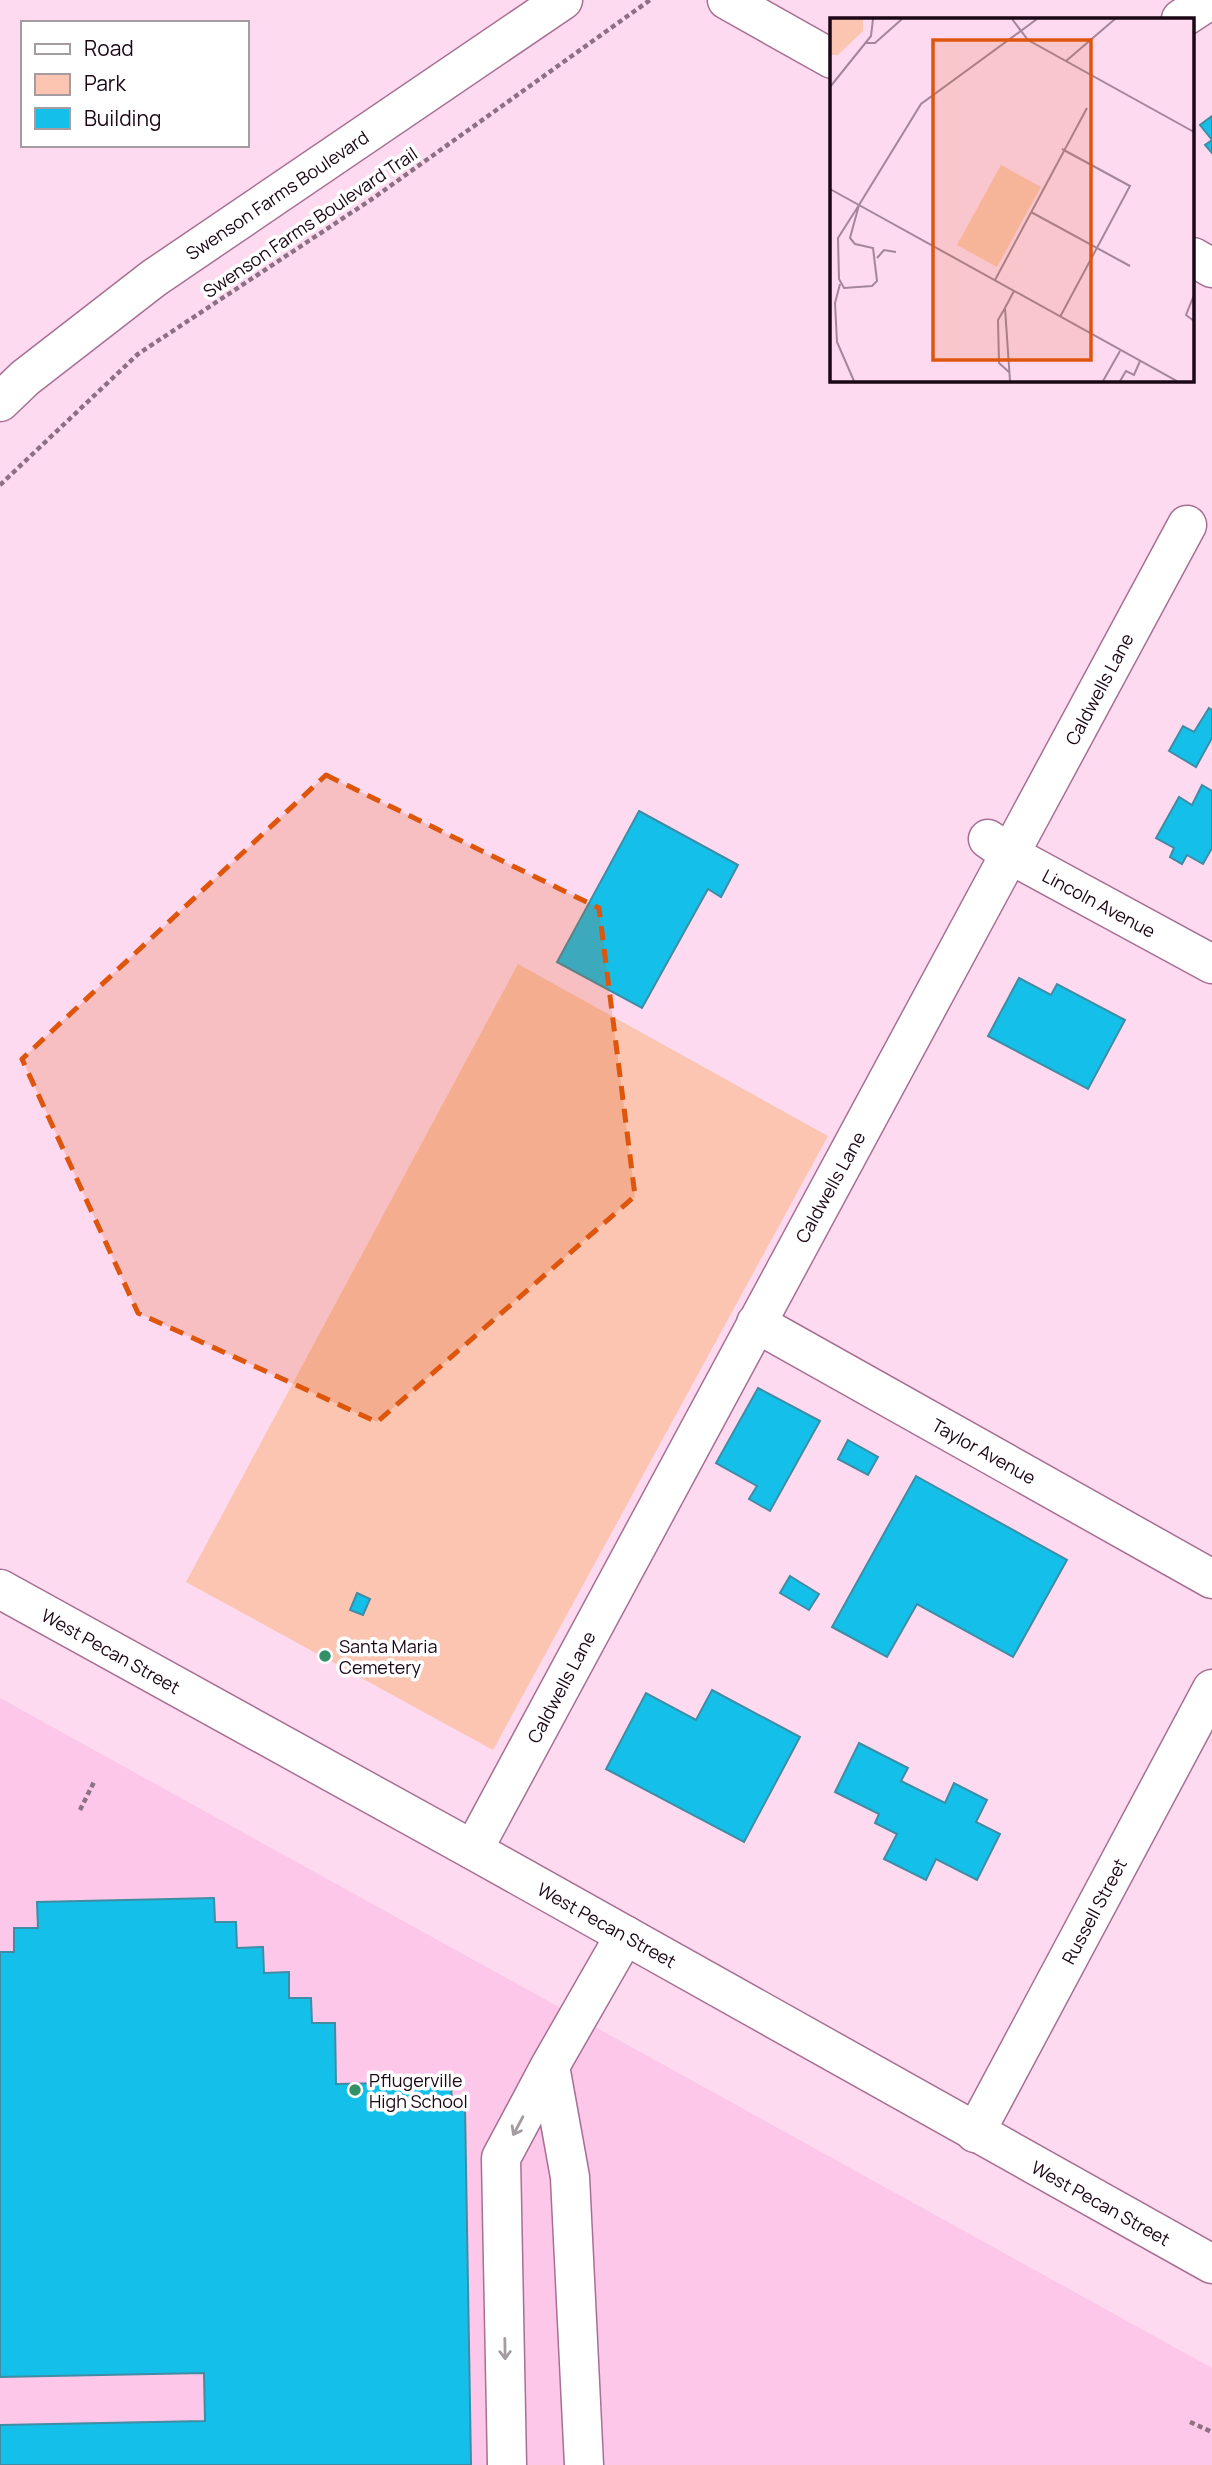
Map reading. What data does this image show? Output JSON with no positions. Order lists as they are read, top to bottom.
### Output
{
  "streets": {
    "street": [
      "Swenson Farms Boulevard",
      "Caldwells Lane",
      "Lincoln Avenue",
      "Taylor Avenue",
      "West Pecan Street",
      "Russell Street"
    ],
    "path": ["Swenson Farms Boulevard Trail"]
  },
  "crossings": [
    ["Caldwells Lane", "Lincoln Avenue"],
    ["Caldwells Lane", "Taylor Avenue"],
    ["Caldwells Lane", "West Pecan Street"],
    ["West Pecan Street", "Russell Street"]
  ],
  "places": ["Santa Maria Cemetery", "Pflugerville High School"],
  "legend": ["Road", "Park", "Building"]
}
